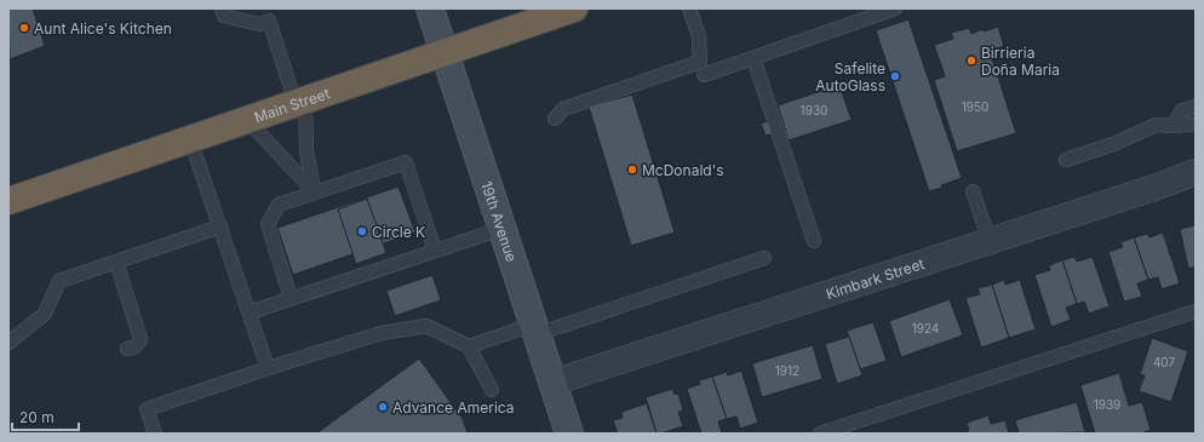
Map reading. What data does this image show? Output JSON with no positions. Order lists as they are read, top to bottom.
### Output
{
  "streets": {
    "highway": ["Main Street"],
    "street": ["19th Avenue", "Kimbark Street"]
  },
  "crossings": [
    ["Main Street", "19th Avenue"],
    ["19th Avenue", "Kimbark Street"]
  ],
  "places": [
    "Aunt Alice's Kitchen",
    "Birrieria Doña Maria",
    "Safelite AutoGlass",
    "McDonald's",
    "Circle K",
    "Advance America"
  ],
  "house_numbers": [
    "1950",
    "1930",
    "1924",
    "407",
    "1912",
    "1939"
  ],
  "scale_bar": "20 m"
}
